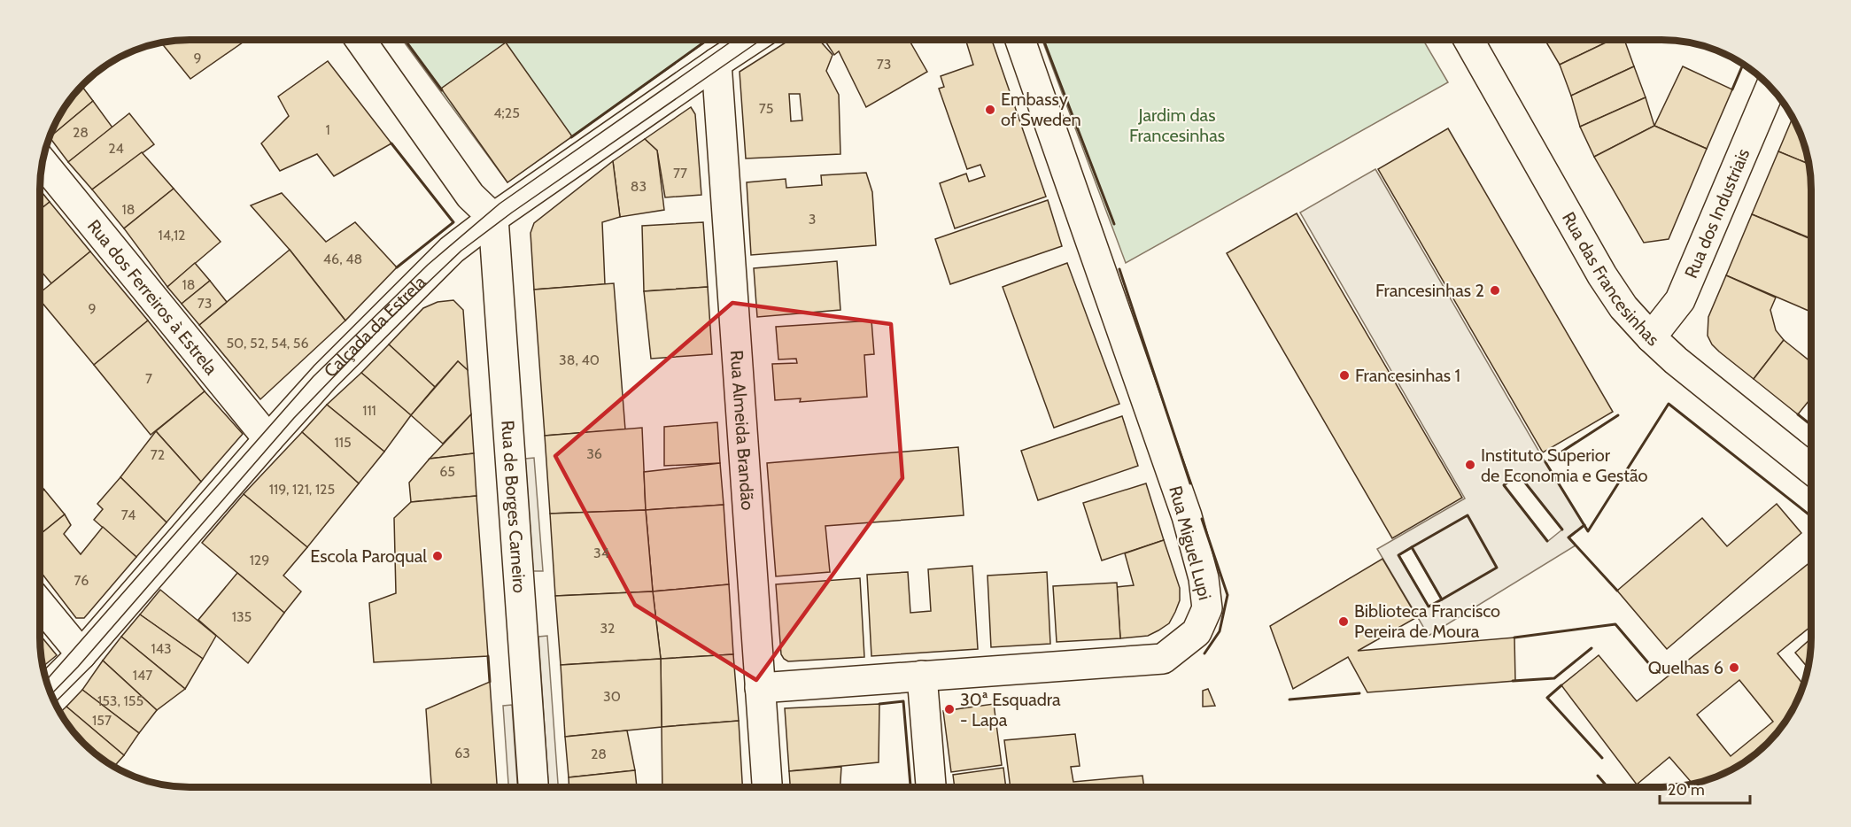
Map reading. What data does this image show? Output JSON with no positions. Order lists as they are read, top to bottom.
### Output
{
  "streets": {
    "street": [
      "Rua dos Industriais",
      "Rua das Francesinhas",
      "Rua dos Ferreiros à Estrela",
      "Calçada da Estrela",
      "Rua Almeida Brandão",
      "Rua de Borges Carneiro",
      "Rua Miguel Lupi"
    ]
  },
  "crossings": [
    ["Rua dos Industriais", "Rua das Francesinhas"],
    ["Rua dos Ferreiros à Estrela", "Calçada da Estrela"],
    ["Calçada da Estrela", "Rua Almeida Brandão"],
    ["Calçada da Estrela", "Rua de Borges Carneiro"],
    ["Rua Almeida Brandão", "Rua Miguel Lupi"]
  ],
  "parks": ["Jardim das Francesinhas"],
  "places": [
    "Embassy of Sweden",
    "Francesinhas 2",
    "Francesinhas 1",
    "Instituto Superior de Economia e Gestão",
    "Escola Paroqual",
    "Biblioteca Francisco Pereira de Moura",
    "Quelhas 6",
    "30ª Esquadra - Lapa"
  ],
  "house_numbers": [
    "9",
    "73",
    "75",
    "4;25",
    "1",
    "28",
    "24",
    "77",
    "83",
    "18",
    "3",
    "14,12",
    "46, 48",
    "18",
    "73",
    "9",
    "50, 52, 54, 56",
    "38, 40",
    "7",
    "111",
    "115",
    "36",
    "72",
    "65",
    "119, 121, 125",
    "74",
    "34",
    "129",
    "76",
    "135",
    "32",
    "143",
    "147",
    "30",
    "153, 155",
    "157",
    "63",
    "28"
  ],
  "scale_bar": "20 m"
}
